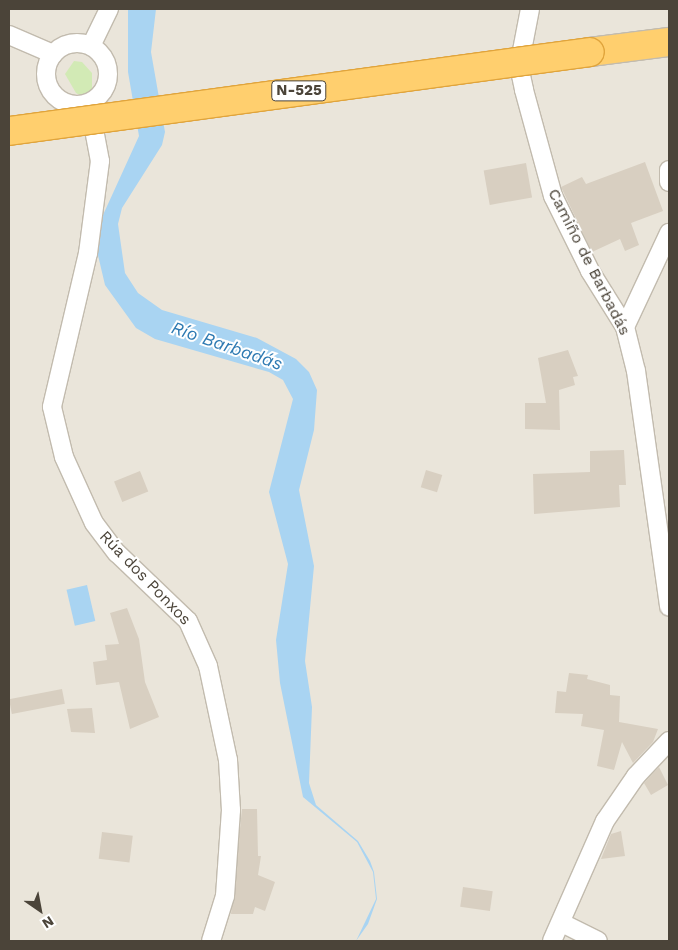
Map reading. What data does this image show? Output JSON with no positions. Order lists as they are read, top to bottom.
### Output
{
  "streets": {
    "highway": ["N-525"],
    "street": ["Camiño de Barbadás", "Rúa dos Ponxos"]
  },
  "water": ["Río Barbadás"],
  "north": "bottom right"
}
